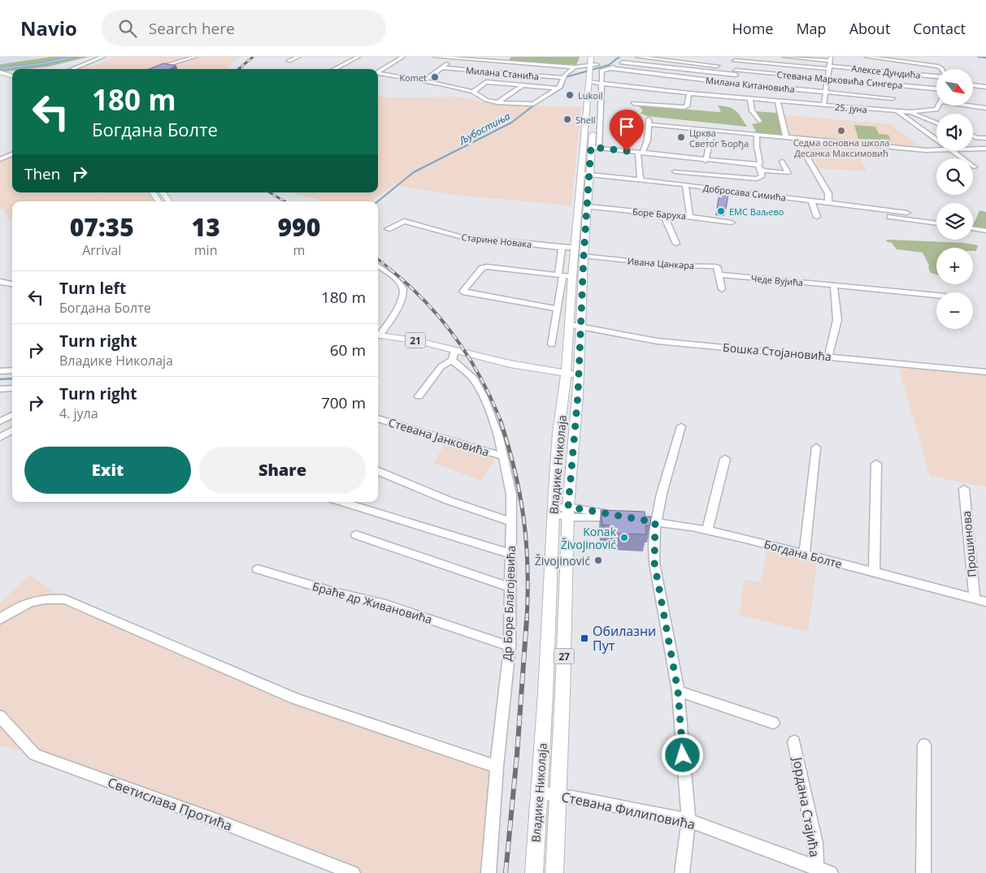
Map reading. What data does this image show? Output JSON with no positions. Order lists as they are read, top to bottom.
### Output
{
  "streets": {
    "main road": ["21", "Владике Николаја", "27"],
    "street": [
      "Алексе Дундића",
      "Милана Станића",
      "Стевана Марковића Сингера",
      "Милана Китановића",
      "25. јуна",
      "Добросава Симића",
      "Боре Баруха",
      "Старине Новака",
      "Ивана Цанкара",
      "Чеде Вујића",
      "Бошка Стојановића",
      "Стевана Јанковића",
      "Прошинова",
      "Богдана Болте",
      "Браће др Живановића",
      "Др Боре Благојевића",
      "Светислава Протића",
      "Јордана Стајића",
      "Стевана Филиповића"
    ]
  },
  "crossings": [
    ["25. јуна", "Владике Николаја"],
    ["Добросава Симића", "Владике Николаја"],
    ["Боре Баруха", "Владике Николаја"],
    ["Старине Новака", "Владике Николаја"],
    ["Ивана Цанкара", "Чеде Вујића"],
    ["Ивана Цанкара", "Владике Николаја"],
    ["21", "Владике Николаја"],
    ["21", "Др Боре Благојевића"],
    ["Бошка Стојановића", "Владике Николаја"],
    ["Стевана Јанковића", "Др Боре Благојевића"],
    ["Владике Николаја", "Стевана Филиповића"],
    ["Прошинова", "Богдана Болте"],
    ["Браће др Живановића", "Др Боре Благојевића"],
    ["Јордана Стајића", "Стевана Филиповића"]
  ],
  "water": ["Љубостиња"],
  "places": {
    "other": [
      "Komet",
      "Lukoil",
      "Shell",
      "Седма основна школа Десанка Максимовић",
      "Црква Светог Ђорђа",
      "ЕМС Ваљево",
      "Konak Živojinović",
      "Živojinović"
    ],
    "transit": ["Обилазни Пут"]
  },
  "north": "bottom right",
  "page": {
    "header": "Navio",
    "search": "Search here",
    "nav": [
      "Home",
      "Map",
      "About",
      "Contact"
    ],
    "map_buttons": ["+", "−"],
    "turn": ["180 m", "Богдана Болте"],
    "then": "Then",
    "eta": [
      "07:35",
      "Arrival",
      "13",
      "min",
      "990",
      "m"
    ],
    "list": [
      {
        "name": "Turn left",
        "note": "Богдана Болте",
        "value": "180 m"
      },
      {
        "name": "Turn right",
        "note": "Владике Николаја",
        "value": "60 m"
      },
      {
        "name": "Turn right",
        "note": "4. јула",
        "value": "700 m"
      }
    ],
    "buttons": ["Exit", "Share"]
  }
}
